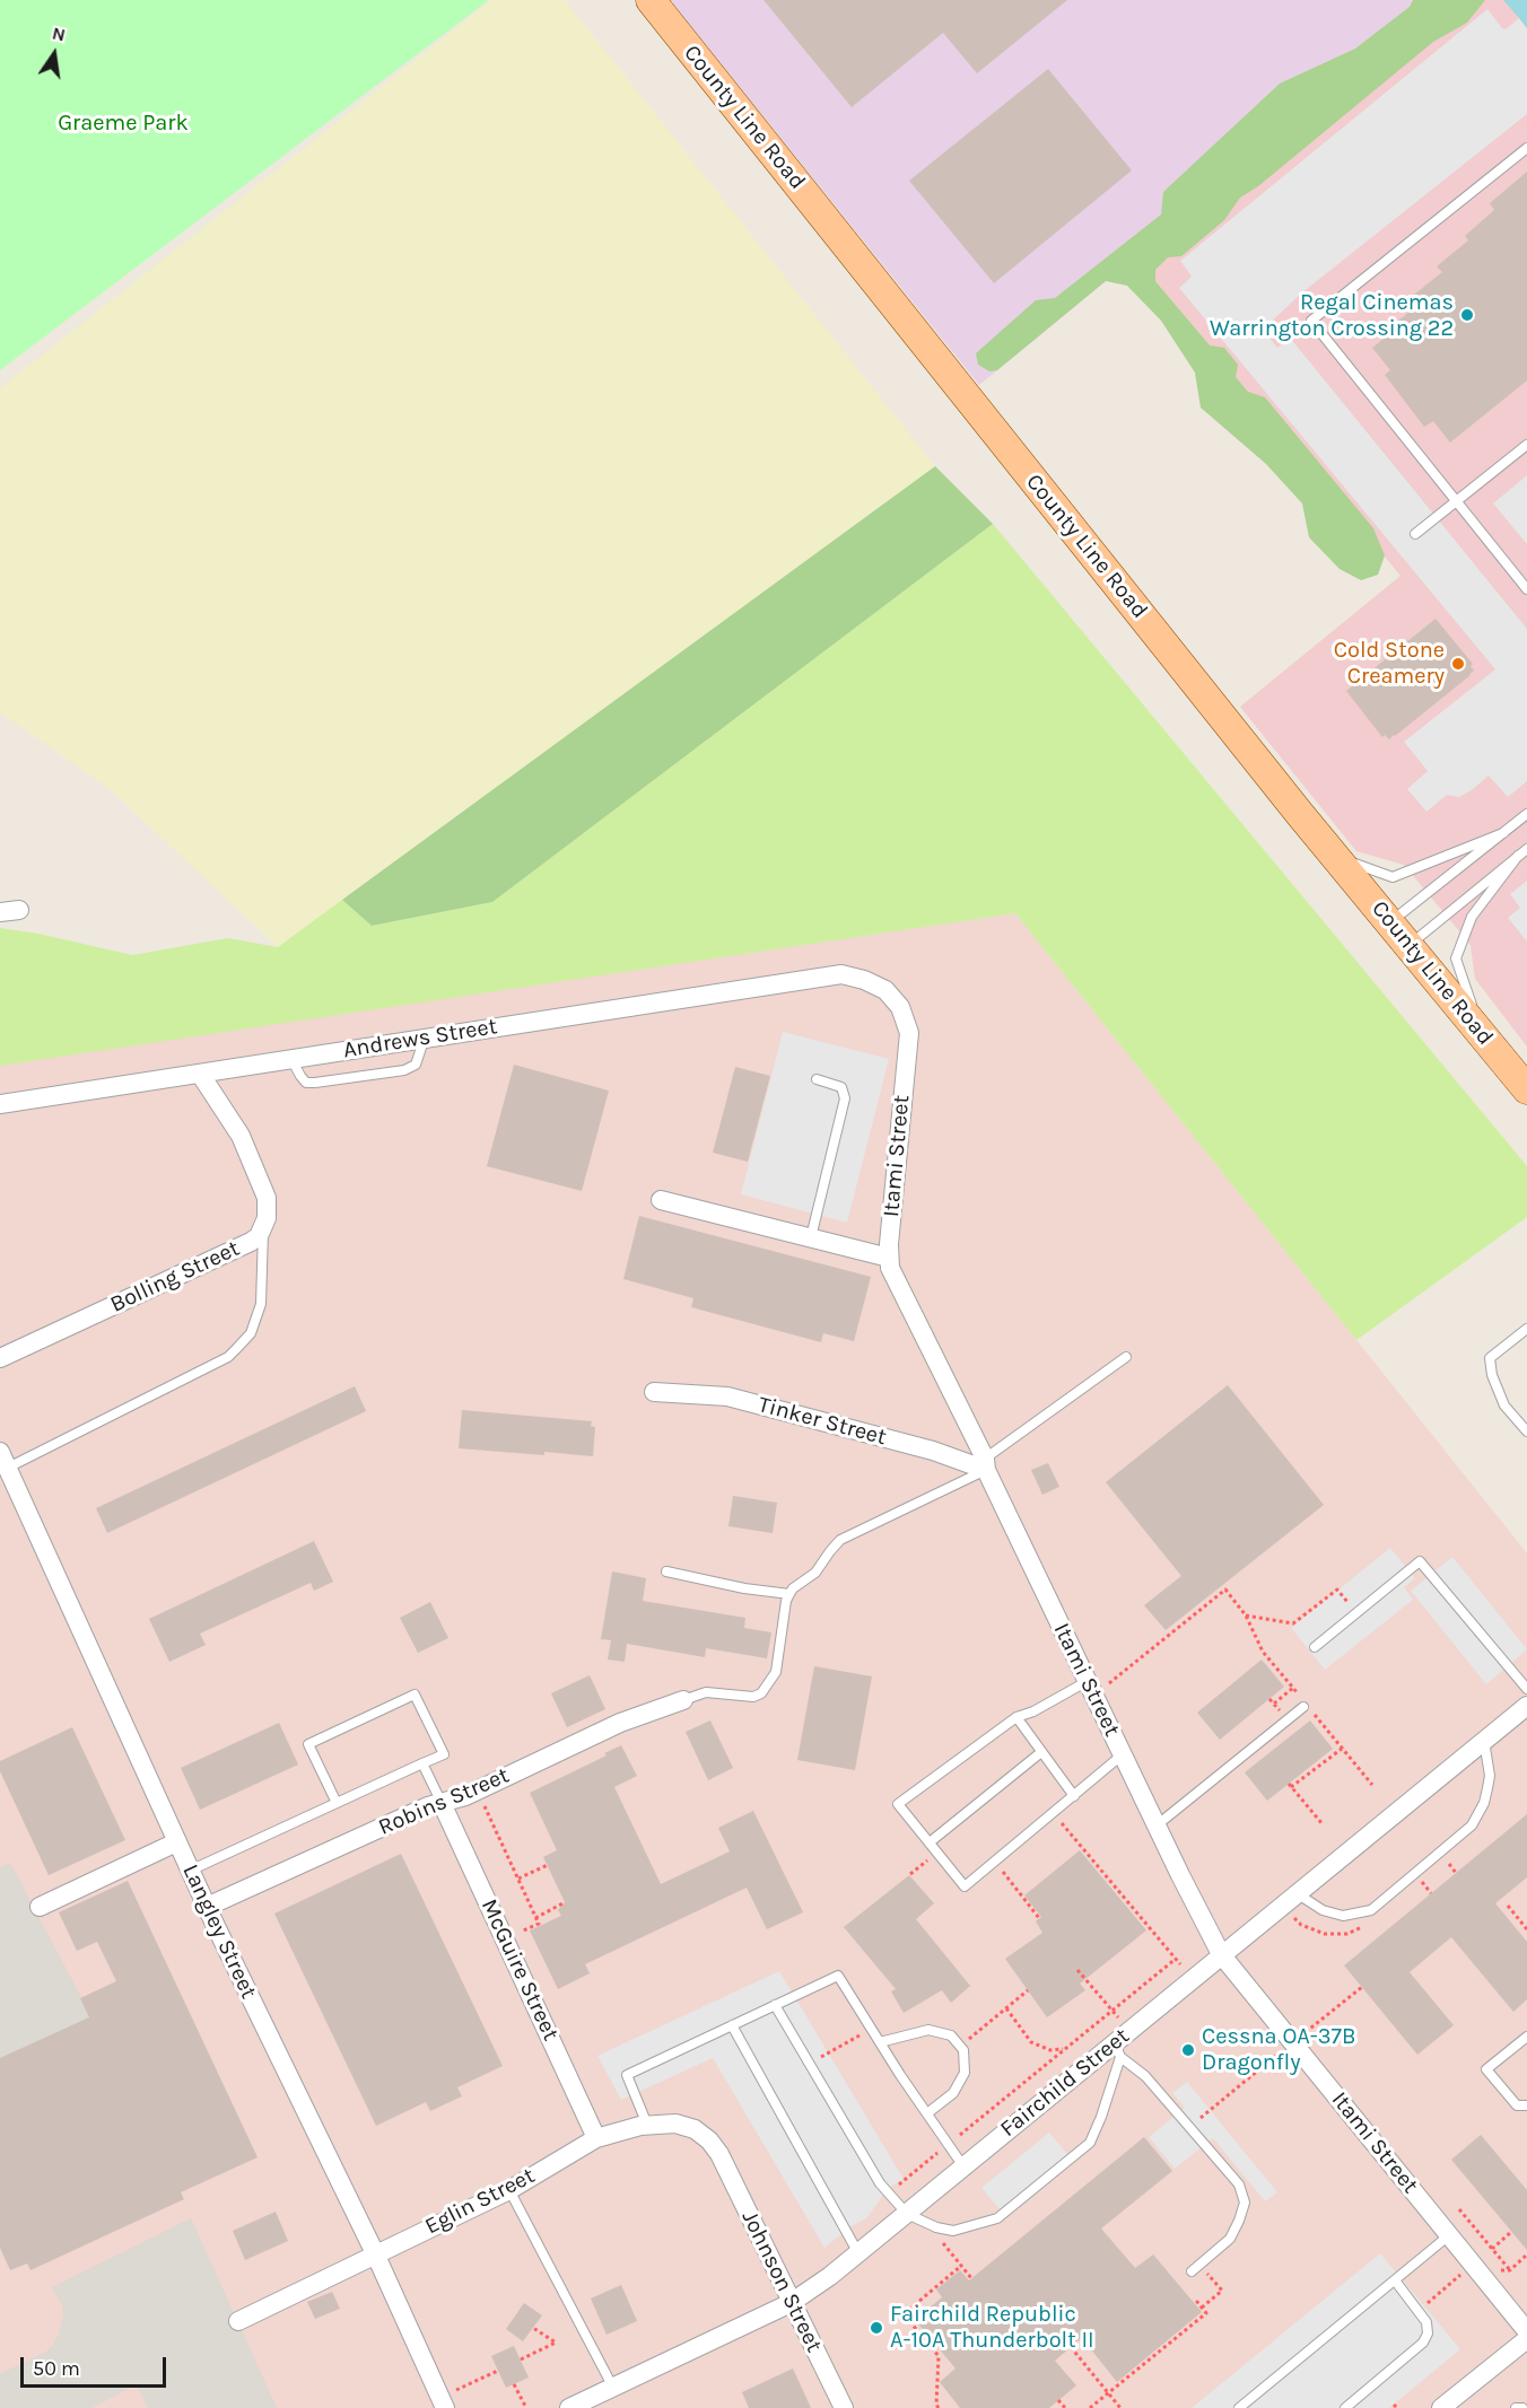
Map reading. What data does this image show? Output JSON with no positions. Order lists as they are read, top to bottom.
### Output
{
  "streets": {
    "main road": ["County Line Road"],
    "street": [
      "Andrews Street",
      "Itami Street",
      "Bolling Street",
      "Tinker Street",
      "Robins Street",
      "Langley Street",
      "McGuire Street",
      "Fairchild Street",
      "Eglin Street",
      "Johnson Street"
    ]
  },
  "crossings": [
    ["Andrews Street", "Itami Street"],
    ["Andrews Street", "Bolling Street"],
    ["Itami Street", "Tinker Street"],
    ["Itami Street", "Fairchild Street"],
    ["Robins Street", "Langley Street"],
    ["Robins Street", "McGuire Street"],
    ["Langley Street", "Eglin Street"],
    ["McGuire Street", "Eglin Street"],
    ["Fairchild Street", "Johnson Street"],
    ["Eglin Street", "Johnson Street"]
  ],
  "parks": ["Graeme Park"],
  "places": [
    "Regal Cinemas Warrington Crossing 22",
    "Cold Stone Creamery",
    "Cessna OA-37B Dragonfly",
    "Fairchild Republic A-10A Thunderbolt II"
  ],
  "scale_bar": "50 m",
  "north": "top"
}
